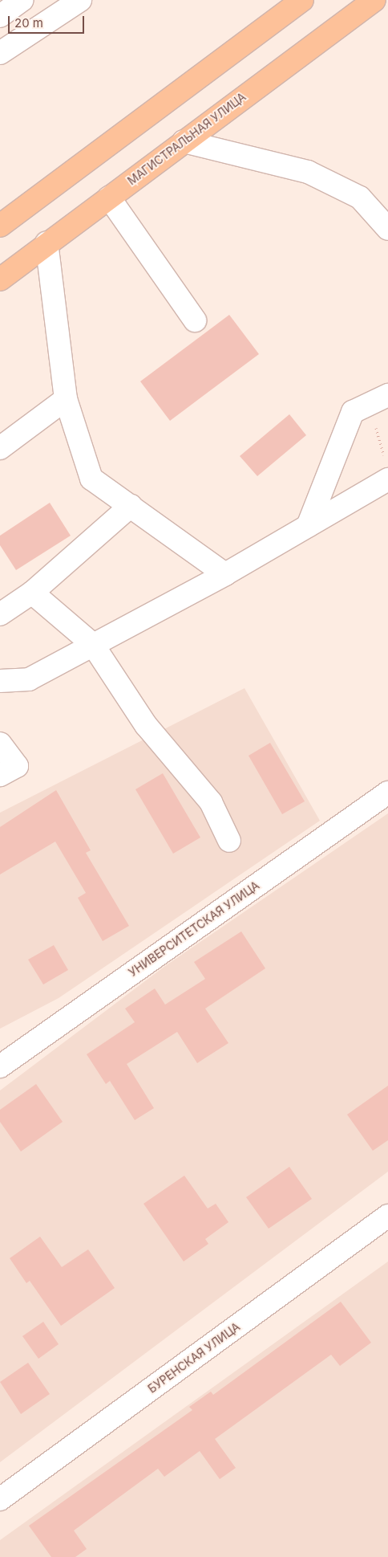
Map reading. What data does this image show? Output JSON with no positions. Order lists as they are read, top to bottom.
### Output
{
  "streets": {
    "main road": ["МАГИСТРАЛЬНАЯ УЛИЦА"],
    "street": ["УНИВЕРСИТЕТСКАЯ УЛИЦА", "БУРЕНСКАЯ УЛИЦА"]
  },
  "scale_bar": "20 m"
}
